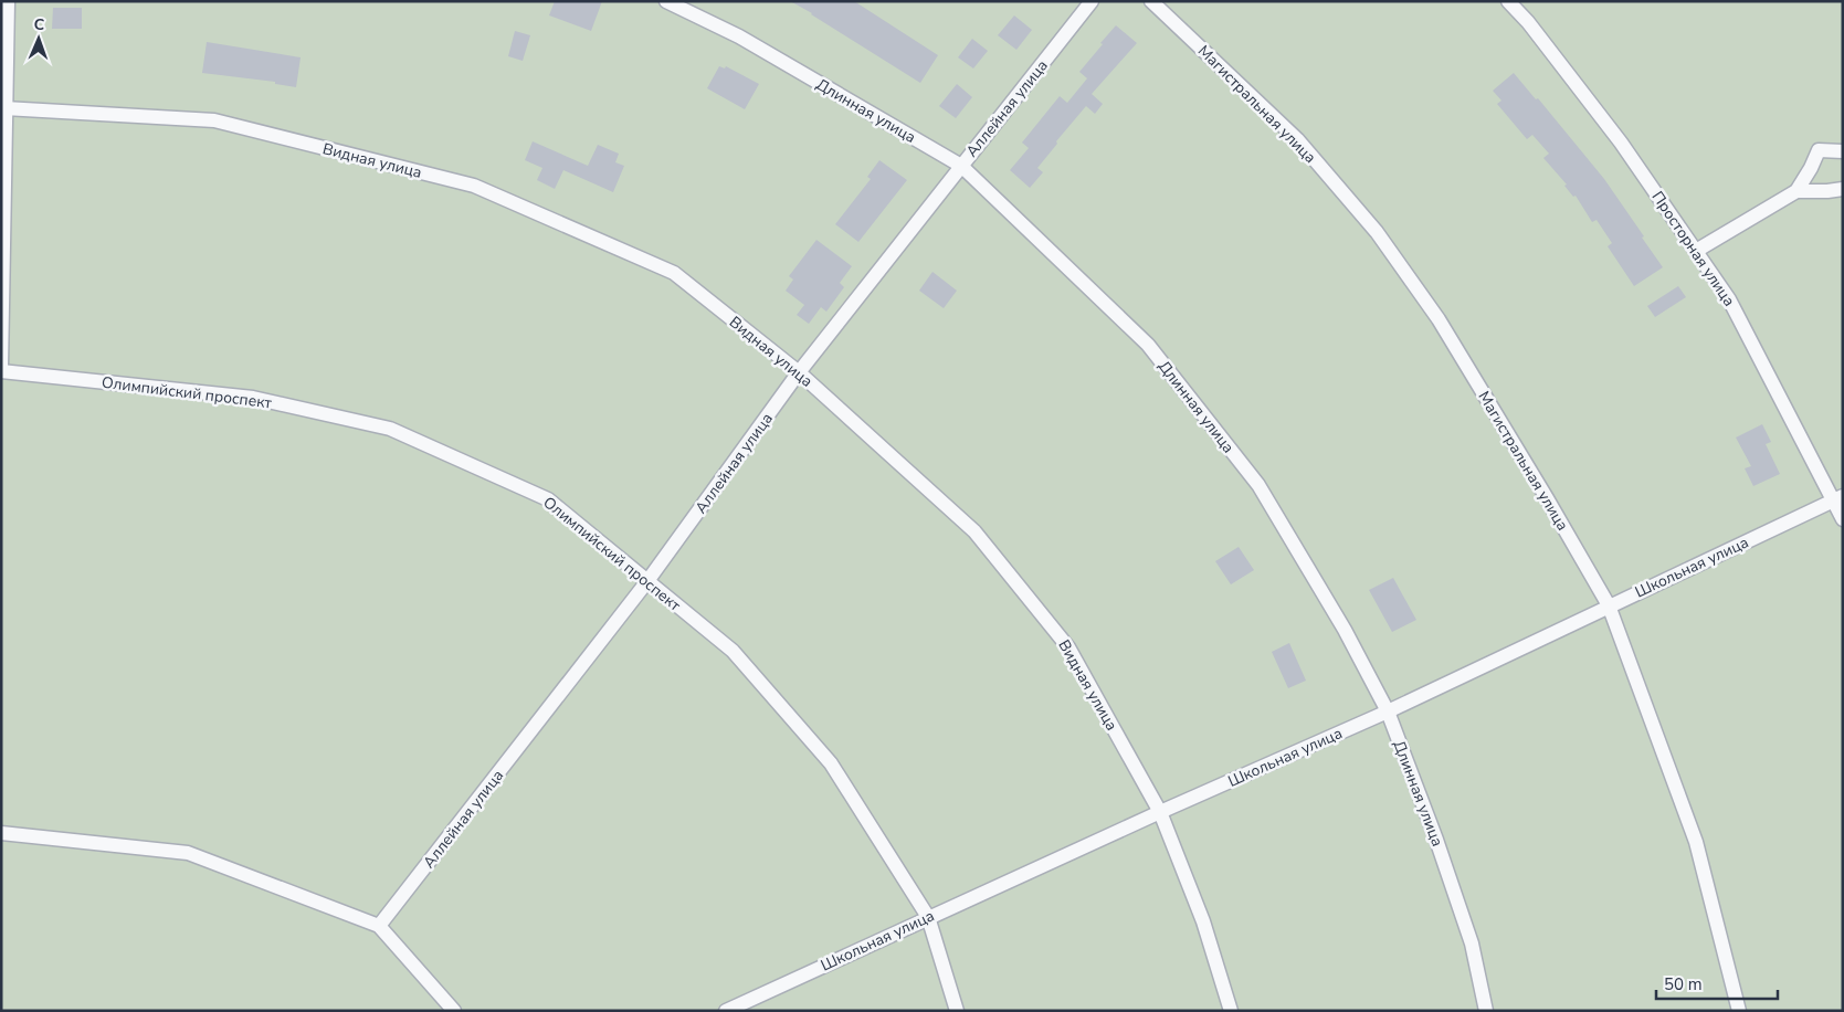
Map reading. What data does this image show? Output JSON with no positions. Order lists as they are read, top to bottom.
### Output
{
  "streets": {
    "street": [
      "Магистральная улица",
      "Аллейная улица",
      "Длинная улица",
      "Видная улица",
      "Просторная улица",
      "Олимпийский проспект",
      "Школьная улица"
    ]
  },
  "crossings": [
    ["Магистральная улица", "Школьная улица"],
    ["Аллейная улица", "Длинная улица"],
    ["Аллейная улица", "Видная улица"],
    ["Аллейная улица", "Олимпийский проспект"],
    ["Длинная улица", "Школьная улица"],
    ["Видная улица", "Школьная улица"],
    ["Просторная улица", "Школьная улица"],
    ["Олимпийский проспект", "Школьная улица"]
  ],
  "scale_bar": "50 m",
  "north": "top"
}
